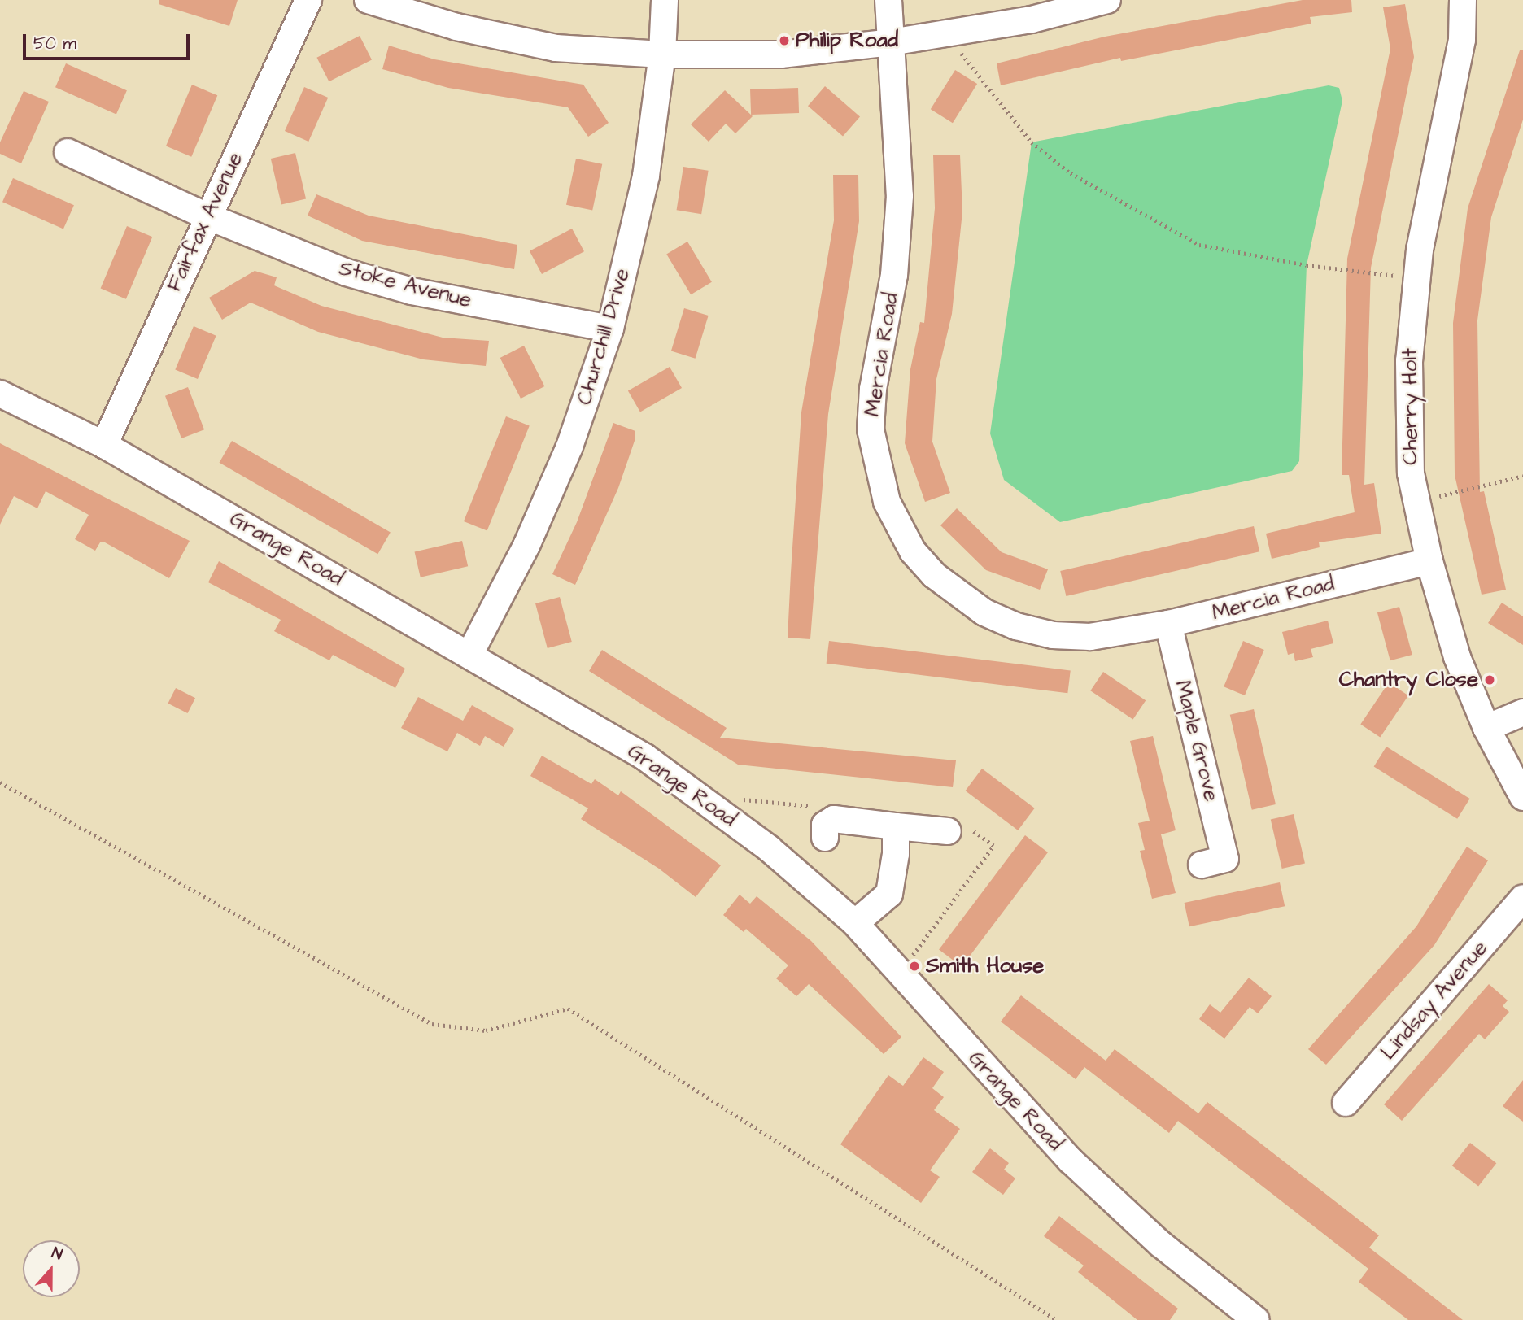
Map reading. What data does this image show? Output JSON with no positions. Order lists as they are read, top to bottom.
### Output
{
  "streets": {
    "street": [
      "Fairfax Avenue",
      "Stoke Avenue",
      "Churchill Drive",
      "Mercia Road",
      "Cherry Holt",
      "Grange Road",
      "Maple Grove",
      "Lindsay Avenue"
    ]
  },
  "crossings": [
    ["Fairfax Avenue", "Stoke Avenue"],
    ["Fairfax Avenue", "Grange Road"],
    ["Stoke Avenue", "Churchill Drive"],
    ["Churchill Drive", "Grange Road"],
    ["Mercia Road", "Cherry Holt"],
    ["Mercia Road", "Maple Grove"]
  ],
  "places": ["Philip Road", "Chantry Close", "Smith House"],
  "scale_bar": "50 m",
  "north": "top"
}
